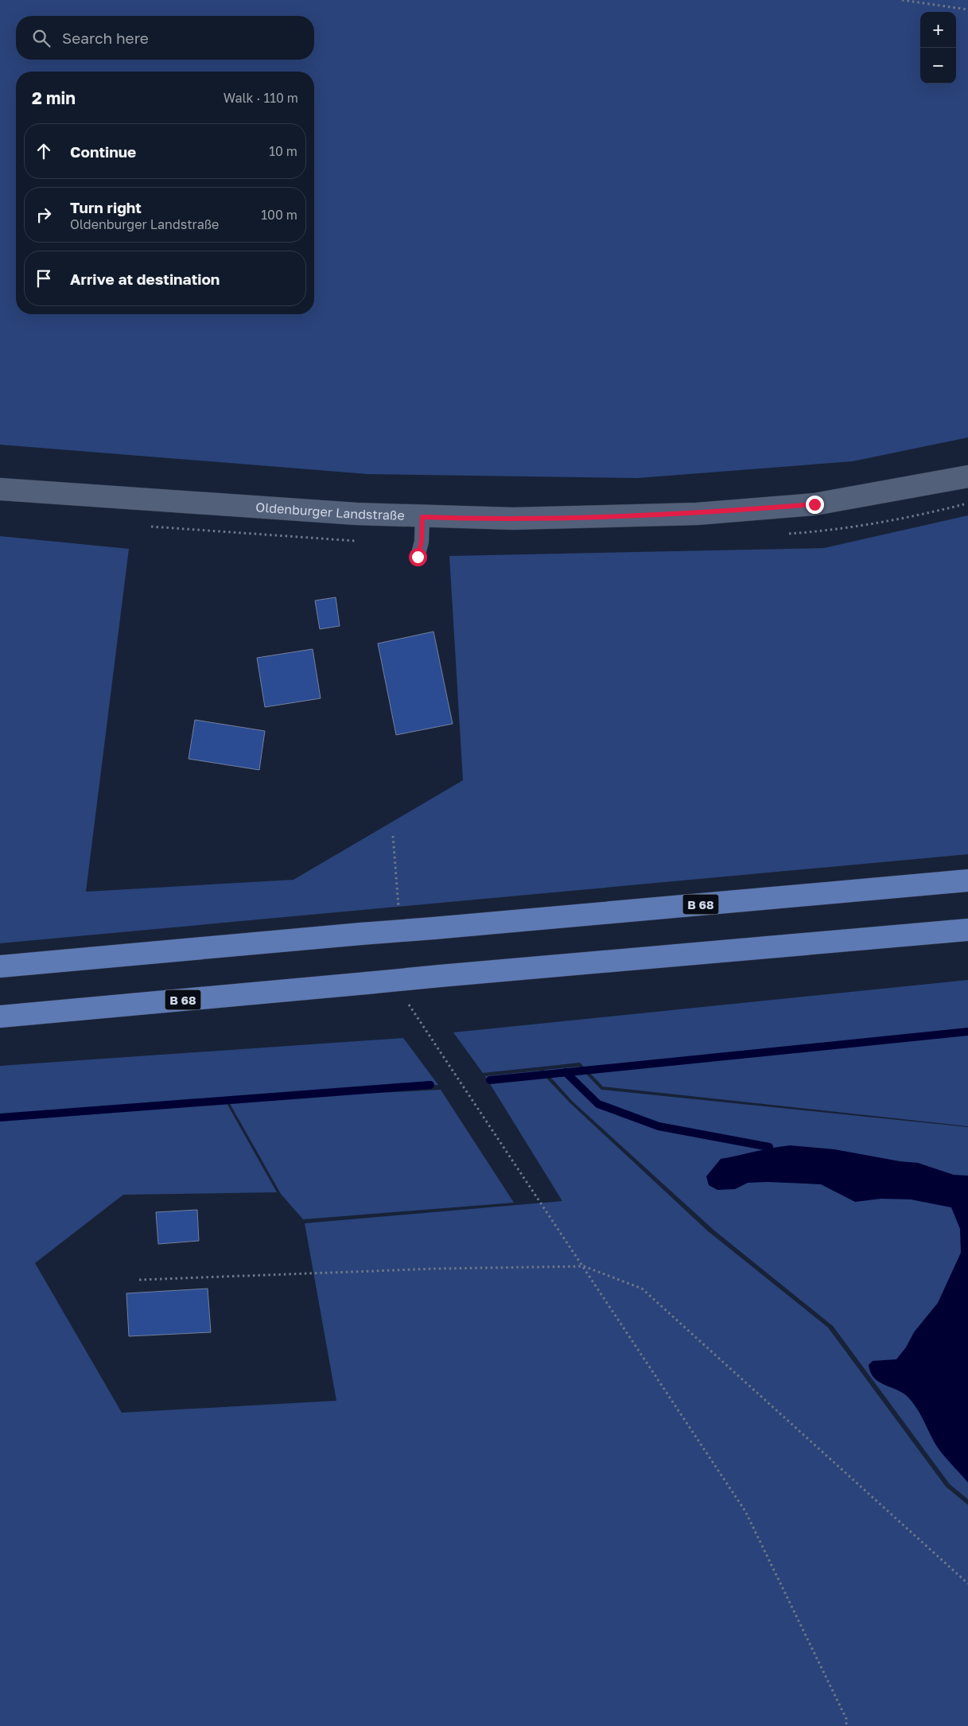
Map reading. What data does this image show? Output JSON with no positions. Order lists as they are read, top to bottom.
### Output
{
  "streets": {
    "highway": ["B 68"],
    "street": ["Oldenburger Landstraße"]
  },
  "page": {
    "map_buttons": ["+", "−"],
    "search": "Search here",
    "heading": ["2 min", "Walk · 110 m"],
    "list": [
      ["Continue", "10 m"],
      ["Turn right", "Oldenburger Landstraße", "100 m"],
      "Arrive at destination"
    ]
  }
}
